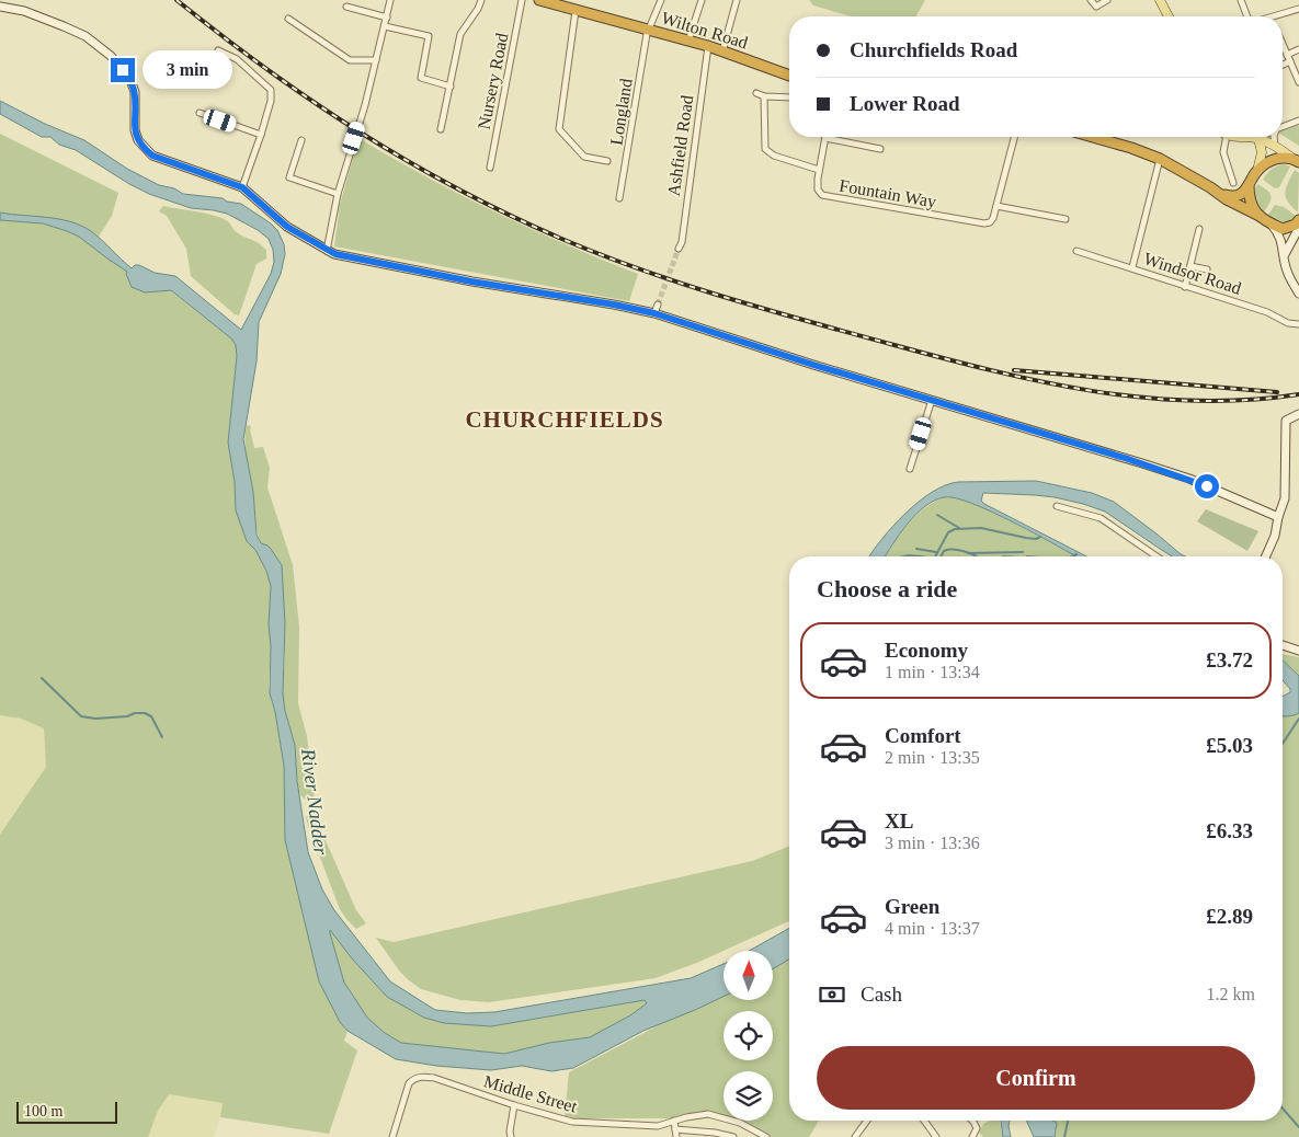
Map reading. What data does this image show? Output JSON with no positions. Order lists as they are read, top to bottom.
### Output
{
  "streets": {
    "highway": ["Wilton Road"],
    "street": [
      "Nursery Road",
      "Longland",
      "Ashfield Road",
      "Fountain Way",
      "Windsor Road",
      "Middle Street"
    ]
  },
  "crossings": [
    ["Wilton Road", "Longland"],
    ["Wilton Road", "Ashfield Road"]
  ],
  "districts": ["CHURCHFIELDS"],
  "water": ["River Nadder"],
  "scale_bar": "100 m",
  "north": "top",
  "page": {
    "banner": ["Churchfields Road", "Lower Road"],
    "bubble": "3 min",
    "heading": "Choose a ride",
    "list": [
      {
        "name": "Economy",
        "note": "1 min · 13:34",
        "value": "£3.72"
      },
      {
        "name": "Comfort",
        "note": "2 min · 13:35",
        "value": "£5.03"
      },
      {
        "name": "XL",
        "note": "3 min · 13:36",
        "value": "£6.33"
      },
      {
        "name": "Green",
        "note": "4 min · 13:37",
        "value": "£2.89"
      }
    ],
    "pay": ["Cash", "1.2 km"],
    "buttons": "Confirm",
    "scale": "100 m"
  }
}
